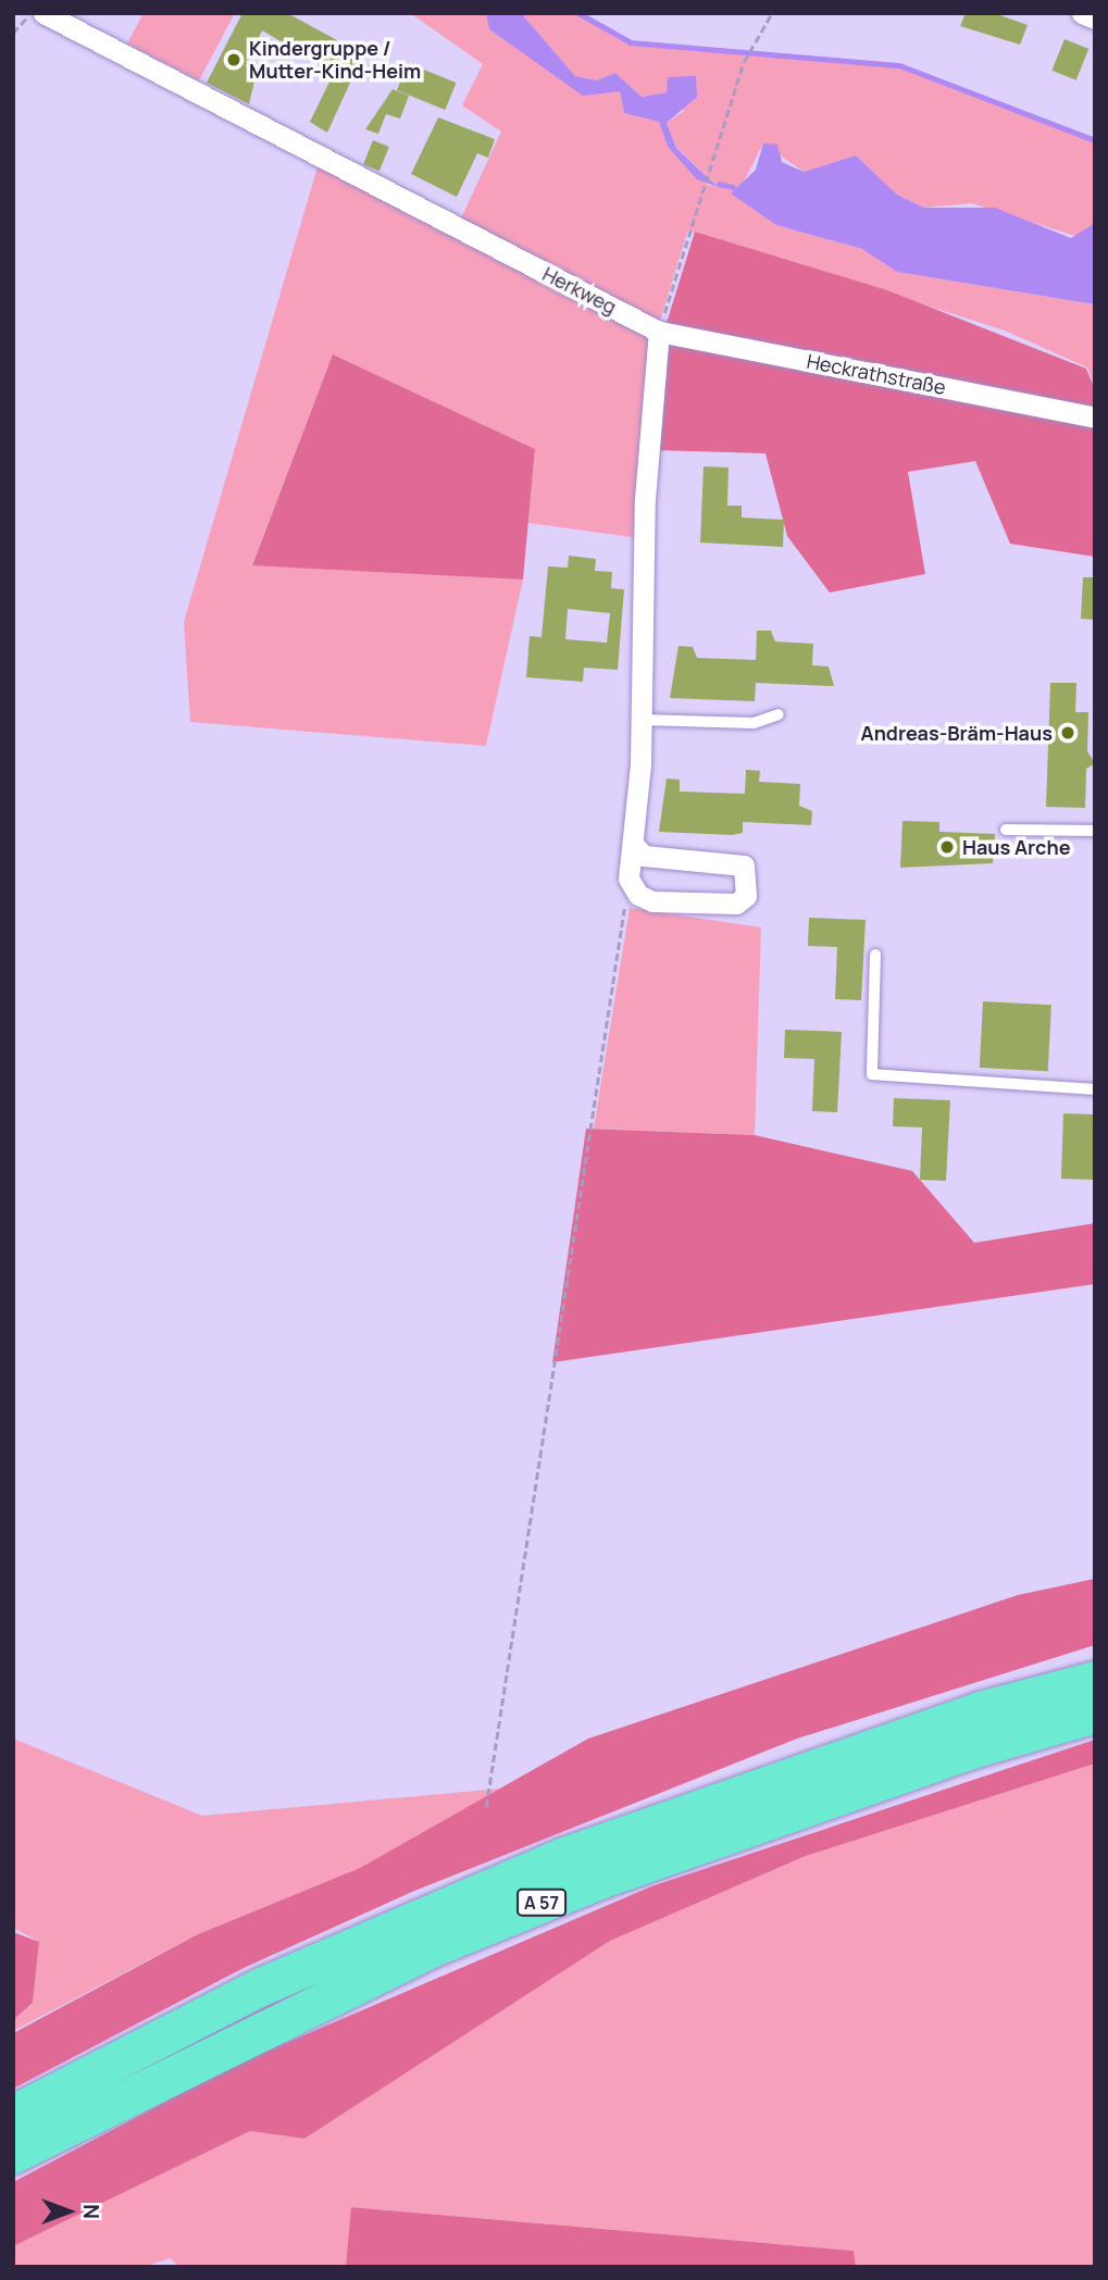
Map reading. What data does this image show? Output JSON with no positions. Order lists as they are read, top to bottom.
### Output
{
  "streets": {
    "highway": ["A 57"],
    "street": ["Herkweg", "Heckrathstraße"]
  },
  "crossings": [
    ["Herkweg", "Heckrathstraße"]
  ],
  "places": ["Kindergruppe / Mutter-Kind-Heim", "Andreas-Bräm-Haus", "Haus Arche"],
  "north": "right"
}
